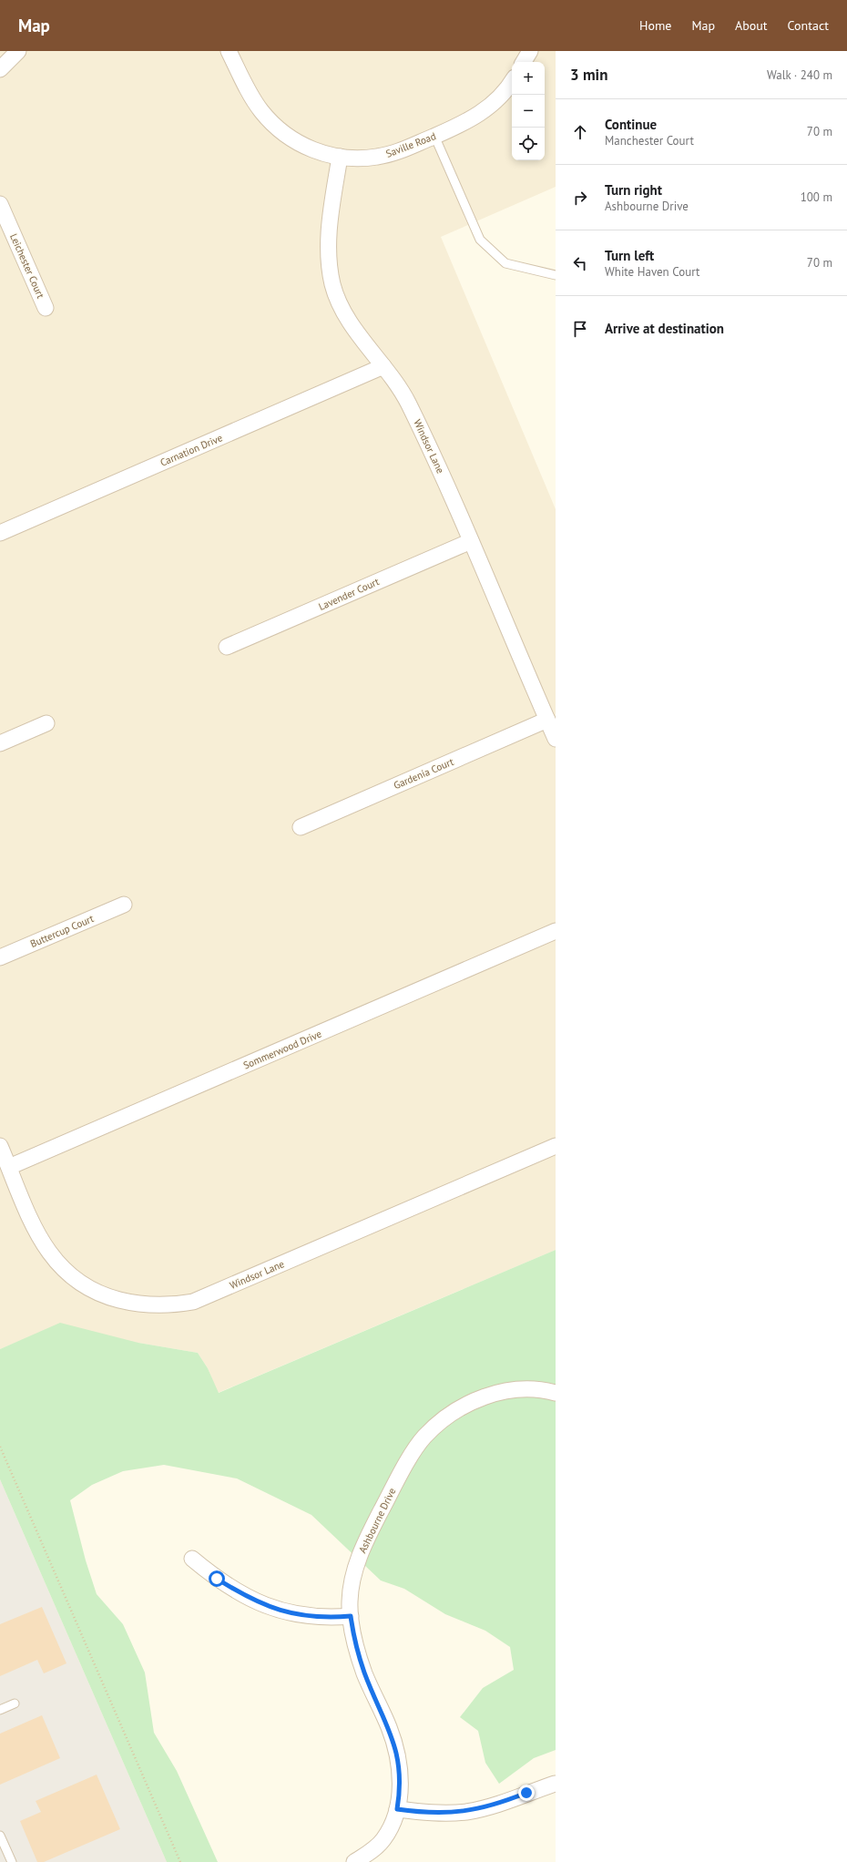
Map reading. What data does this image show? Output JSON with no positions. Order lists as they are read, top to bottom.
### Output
{
  "streets": {
    "street": [
      "Saville Road",
      "Leichester Court",
      "Windsor Lane",
      "Carnation Drive",
      "Lavender Court",
      "Gardenia Court",
      "Buttercup Court",
      "Sommerwood Drive",
      "Ashbourne Drive"
    ]
  },
  "crossings": [
    ["Saville Road", "Windsor Lane"],
    ["Windsor Lane", "Carnation Drive"],
    ["Windsor Lane", "Lavender Court"],
    ["Windsor Lane", "Gardenia Court"],
    ["Windsor Lane", "Sommerwood Drive"]
  ],
  "page": {
    "header": "Map",
    "nav": [
      "Home",
      "Map",
      "About",
      "Contact"
    ],
    "heading": ["3 min", "Walk · 240 m"],
    "map_buttons": ["+", "−"],
    "list": [
      ["Continue", "Manchester Court", "70 m"],
      ["Turn right", "Ashbourne Drive", "100 m"],
      ["Turn left", "White Haven Court", "70 m"],
      "Arrive at destination"
    ]
  }
}
